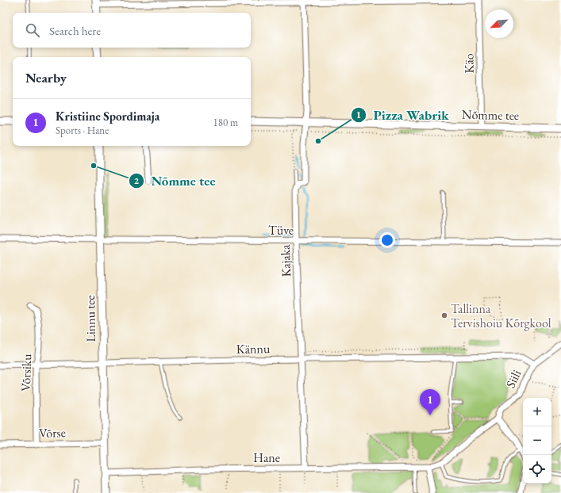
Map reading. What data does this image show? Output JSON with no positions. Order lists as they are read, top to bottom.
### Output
{
  "streets": {
    "street": [
      "Käo",
      "Nõmme tee",
      "Tüve",
      "Kajaka",
      "Linnu tee",
      "Kännu",
      "Võrsiku",
      "Siili",
      "Võrse",
      "Hane"
    ]
  },
  "crossings": [
    ["Käo", "Nõmme tee"],
    ["Tüve", "Kajaka"],
    ["Tüve", "Linnu tee"],
    ["Kajaka", "Kännu"],
    ["Kajaka", "Hane"],
    ["Linnu tee", "Kännu"],
    ["Linnu tee", "Võrse"],
    ["Linnu tee", "Hane"],
    ["Kännu", "Võrsiku"],
    ["Kännu", "Siili"],
    ["Võrsiku", "Võrse"]
  ],
  "places": ["Pizza Wabrik", "Nõmme tee", "Tallinna Tervishoiu Kõrgkool"],
  "north": "bottom left",
  "page": {
    "search": "Search here",
    "heading": "Nearby",
    "list": [
      {
        "mark": "1",
        "name": "Kristiine Spordimaja",
        "note": "Sports · Hane",
        "value": "180 m"
      }
    ],
    "pins": "1",
    "map_buttons": ["+", "−"]
  }
}
